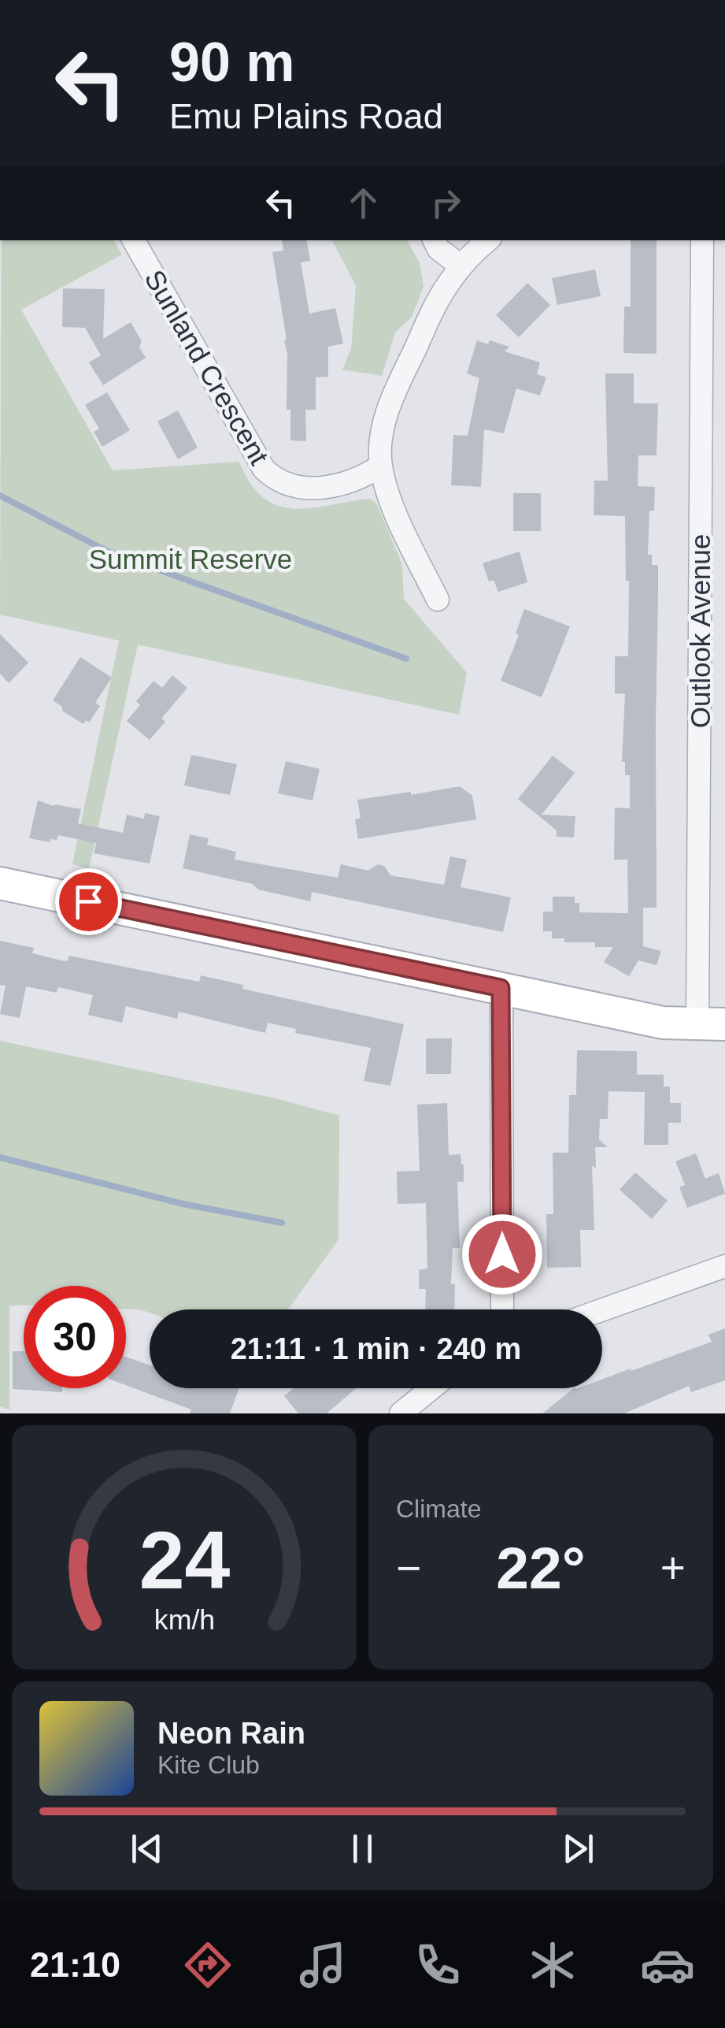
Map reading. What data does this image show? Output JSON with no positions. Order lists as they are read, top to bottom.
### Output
{
  "streets": {
    "street": ["Sunland Crescent", "Outlook Avenue"]
  },
  "parks": ["Summit Reserve"],
  "page": {
    "turn": ["90 m", "Emu Plains Road"],
    "limit": "30",
    "trip": "21:11 · 1 min · 240 m",
    "tile": "Climate",
    "heat": ["−", "22°", "+"],
    "song": ["Neon Rain", "Kite Club"],
    "tabs": "21:10",
    "gauge": ["24", "km/h"]
  }
}
